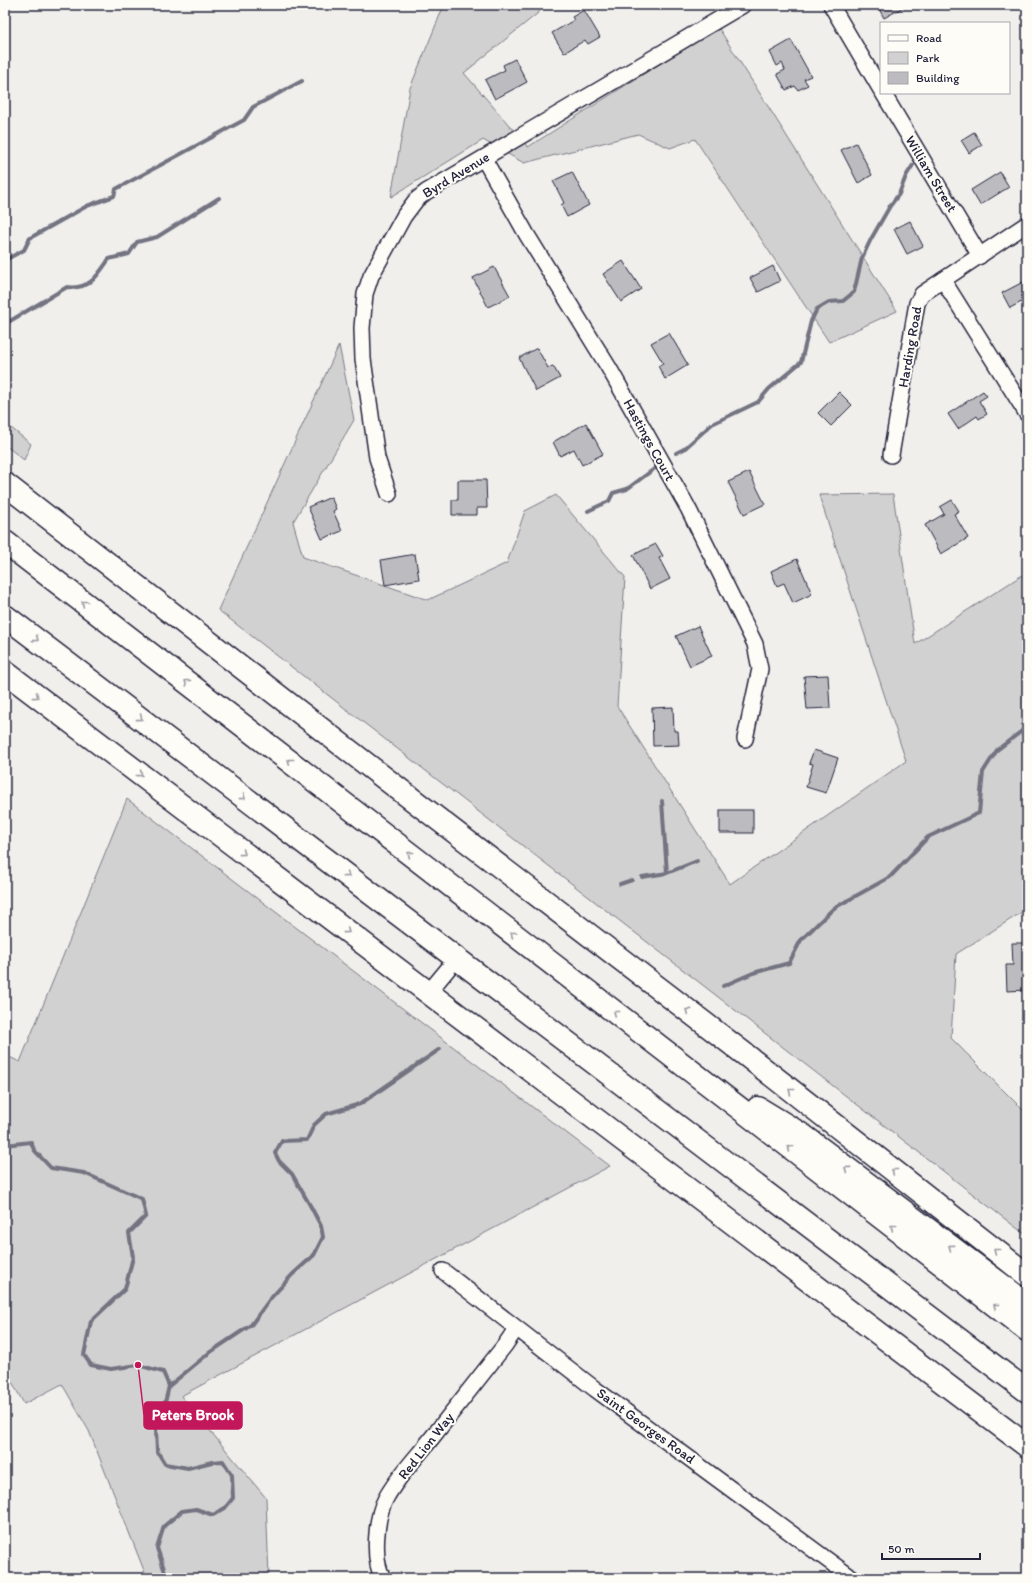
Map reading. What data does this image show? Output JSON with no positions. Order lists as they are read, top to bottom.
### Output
{
  "streets": {
    "street": [
      "William Street",
      "Byrd Avenue",
      "Harding Road",
      "Hastings Court",
      "Saint Georges Road",
      "Red Lion Way"
    ]
  },
  "crossings": [
    ["William Street", "Harding Road"],
    ["Byrd Avenue", "Hastings Court"],
    ["Saint Georges Road", "Red Lion Way"]
  ],
  "places": ["Peters Brook"],
  "legend": ["Road", "Park", "Building"],
  "scale_bar": "50 m"
}
